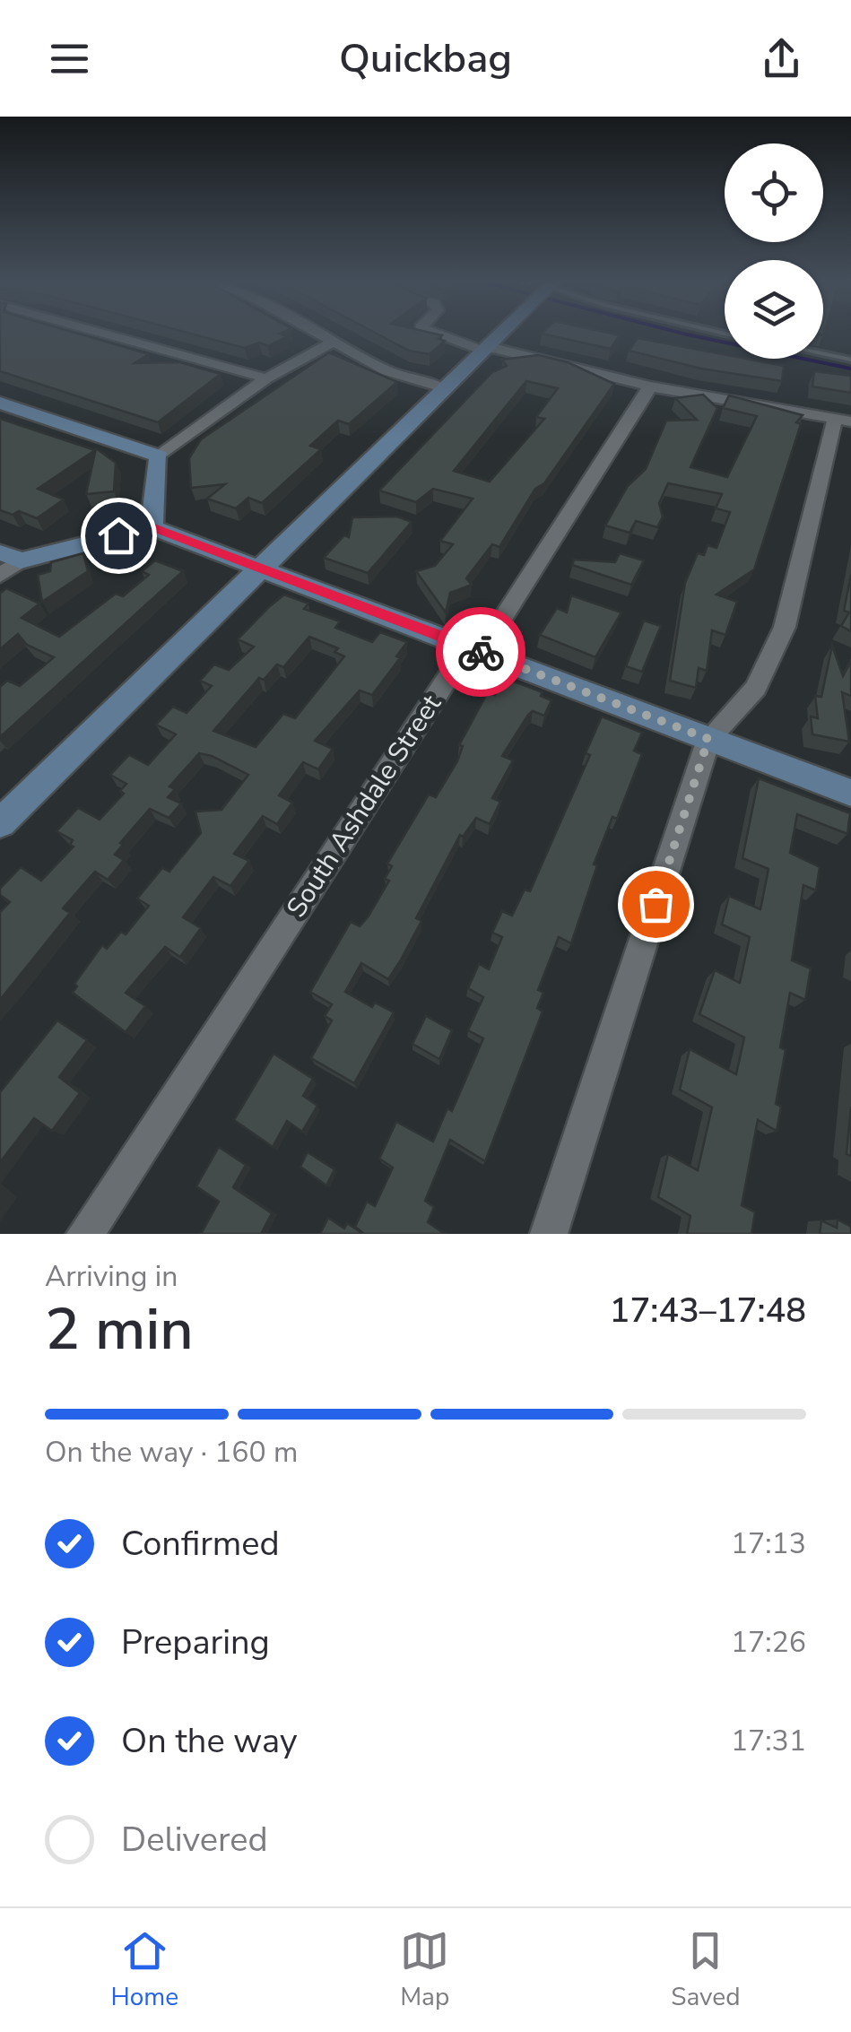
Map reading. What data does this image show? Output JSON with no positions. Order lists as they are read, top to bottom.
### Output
{
  "streets": {
    "street": ["South Ashdale Street"]
  },
  "page": {
    "header": "Quickbag",
    "heading": ["2 min", "Arriving in", "17:43–17:48"],
    "bar": "On the way · 160 m",
    "list": [
      ["Confirmed", "17:13"],
      ["Preparing", "17:26"],
      ["On the way", "17:31"],
      "Delivered"
    ],
    "tabs": ["Home", "Map", "Saved"]
  }
}
